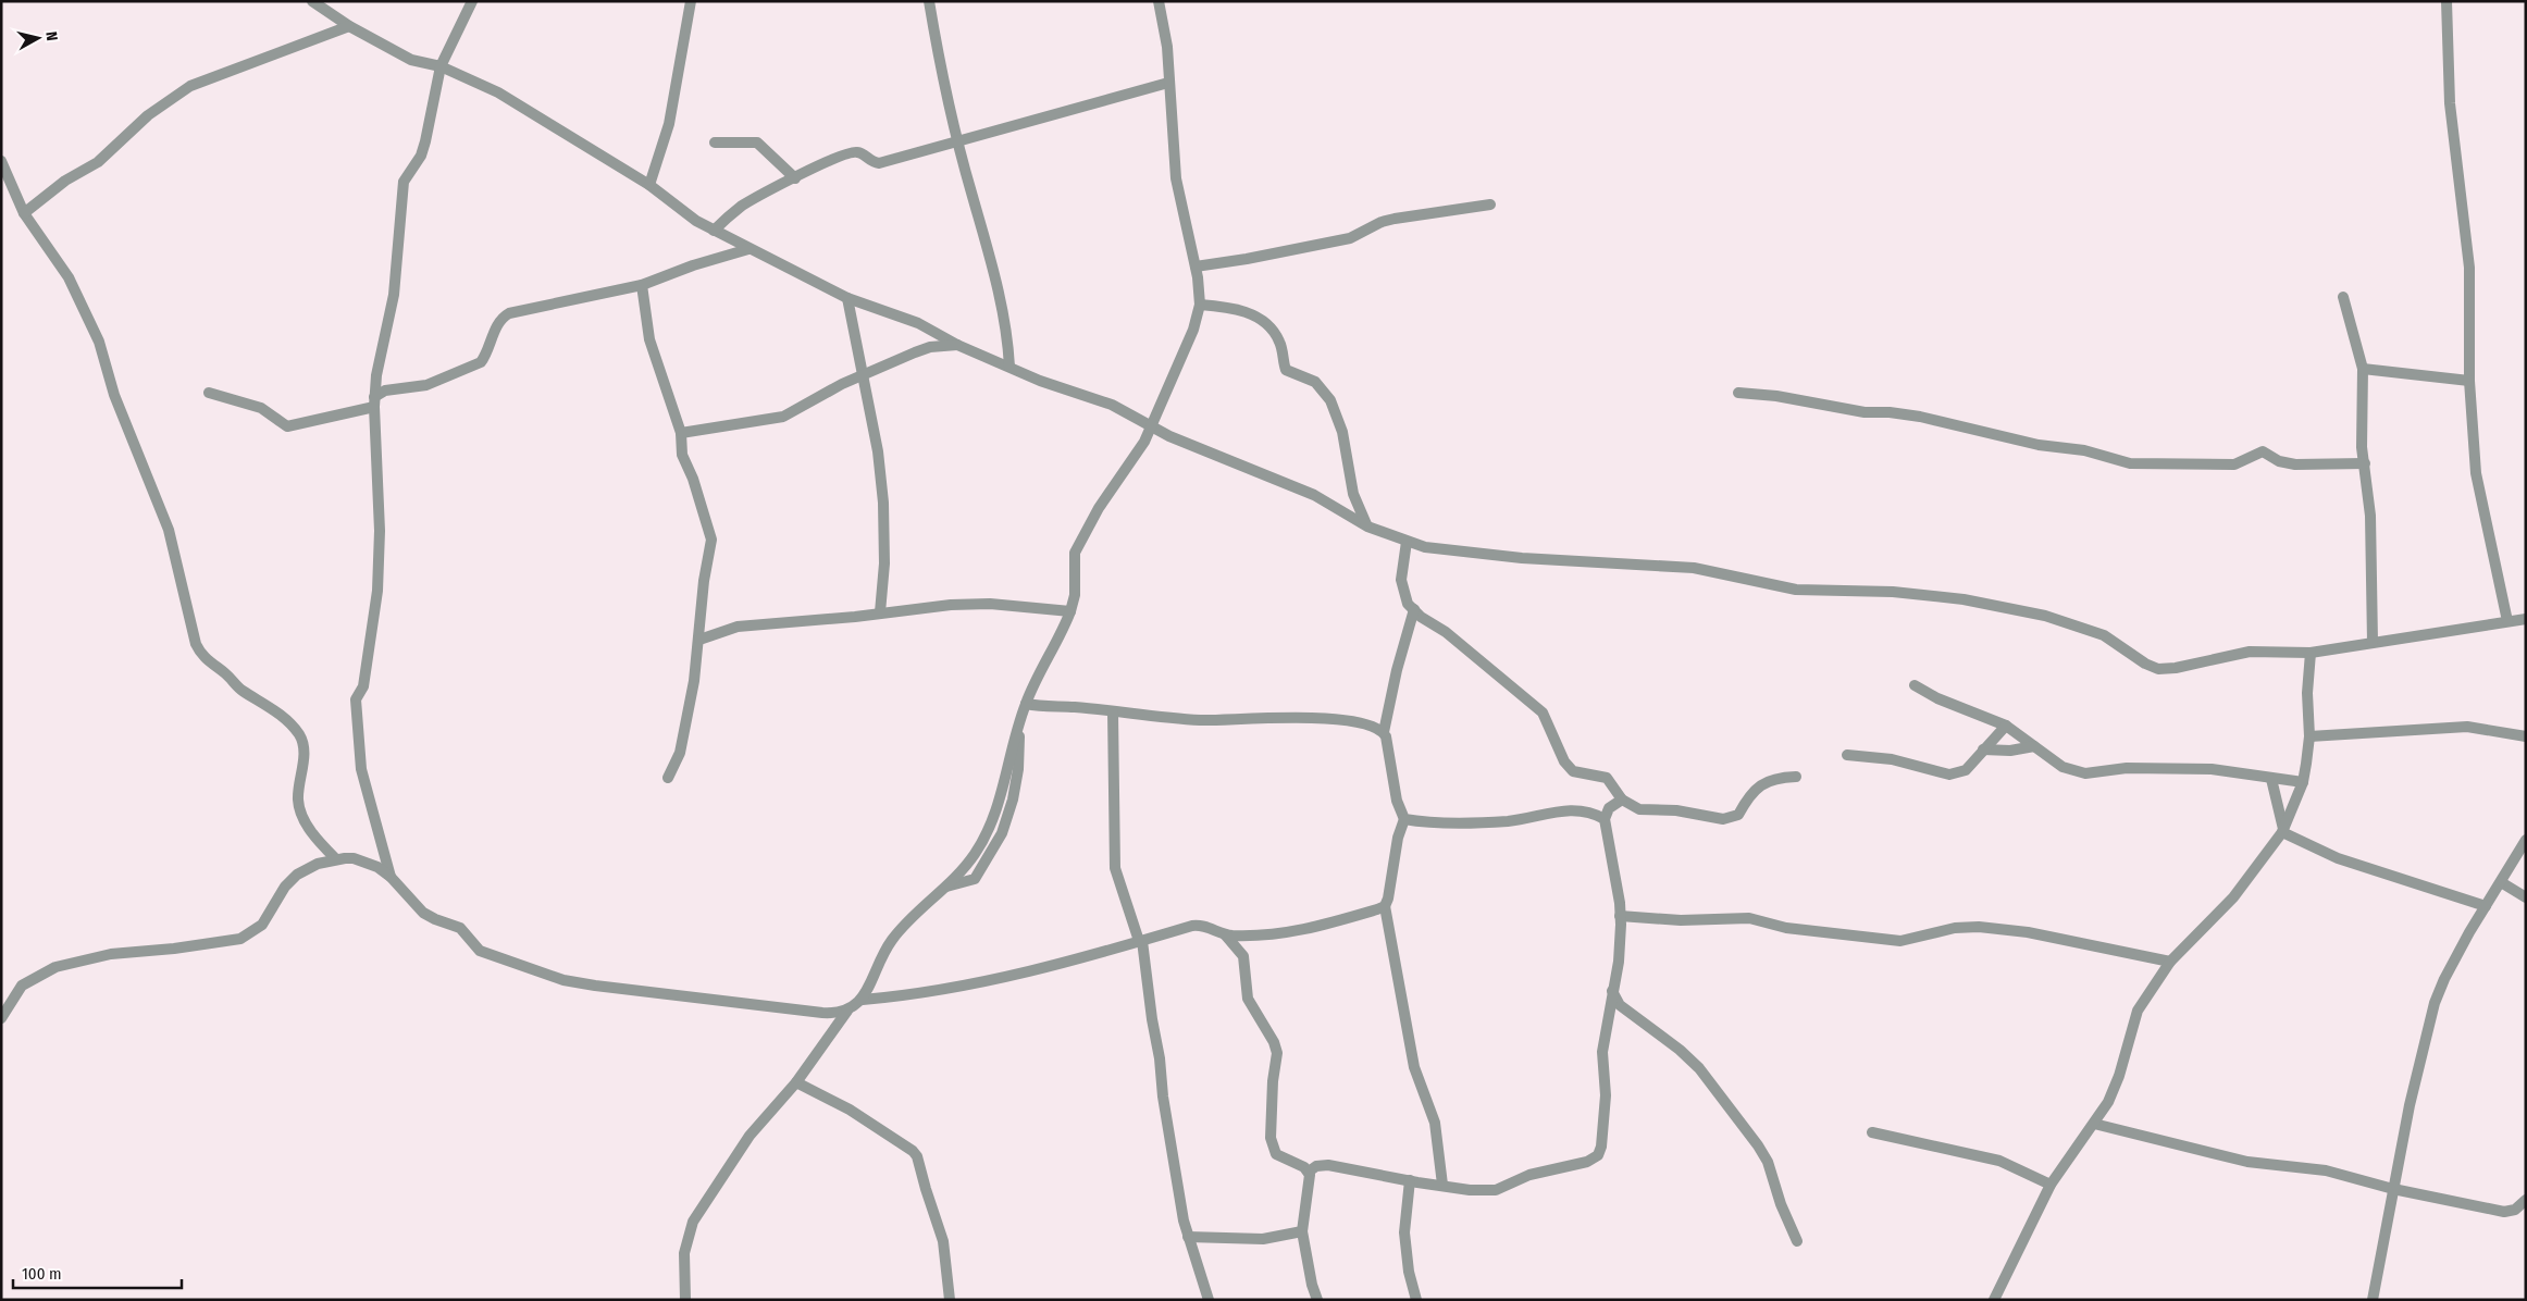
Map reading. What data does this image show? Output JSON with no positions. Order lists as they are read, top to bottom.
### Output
{
  "scale_bar": "100 m",
  "north": "right"
}
